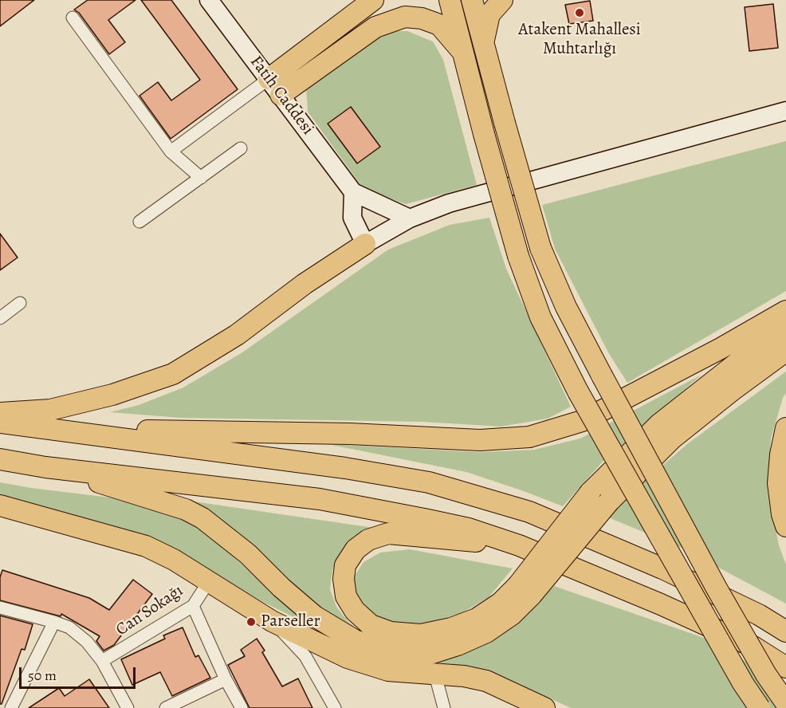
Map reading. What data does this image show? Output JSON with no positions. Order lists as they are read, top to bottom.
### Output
{
  "streets": {
    "street": ["Fatih Caddesi", "Can Sokağı"]
  },
  "places": ["Atakent Mahallesi Muhtarlığı", "Parseller"],
  "scale_bar": "50 m"
}
